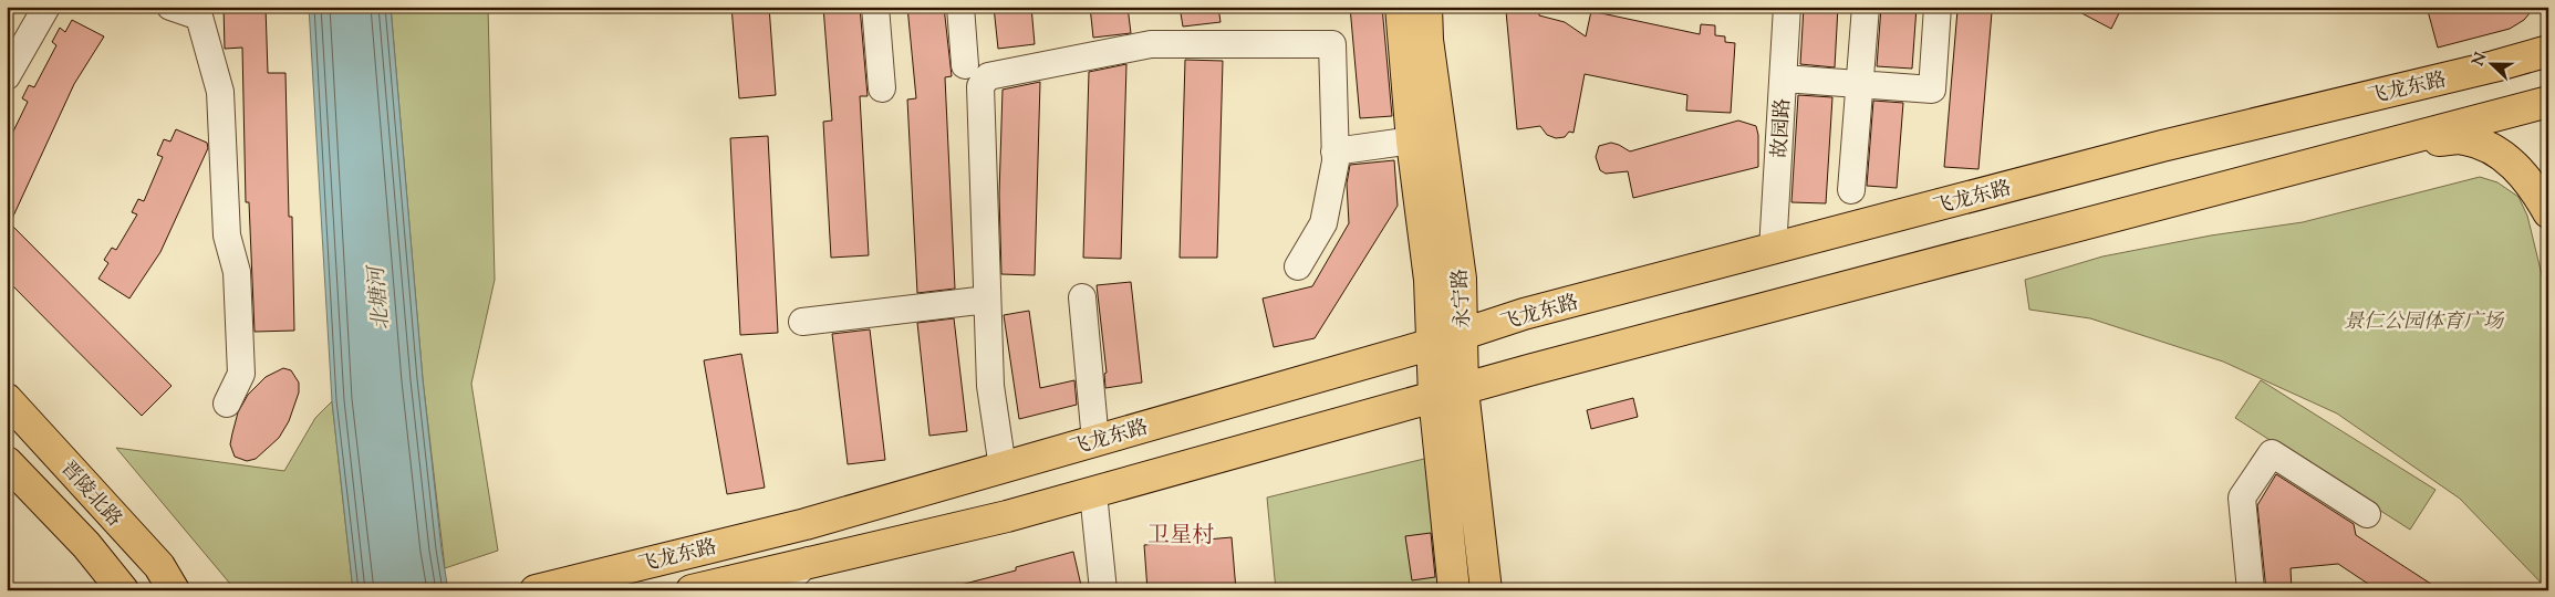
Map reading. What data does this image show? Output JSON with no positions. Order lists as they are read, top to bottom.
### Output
{
  "streets": {
    "main road": ["飞龙东路", "永宁路", "晋陵北路"],
    "street": ["故园路"]
  },
  "crossings": [
    ["飞龙东路", "故园路"],
    ["飞龙东路", "永宁路"]
  ],
  "districts": ["卫星村"],
  "water": ["北塘河"],
  "parks": ["景仁公园体育广场"],
  "north": "left"
}
